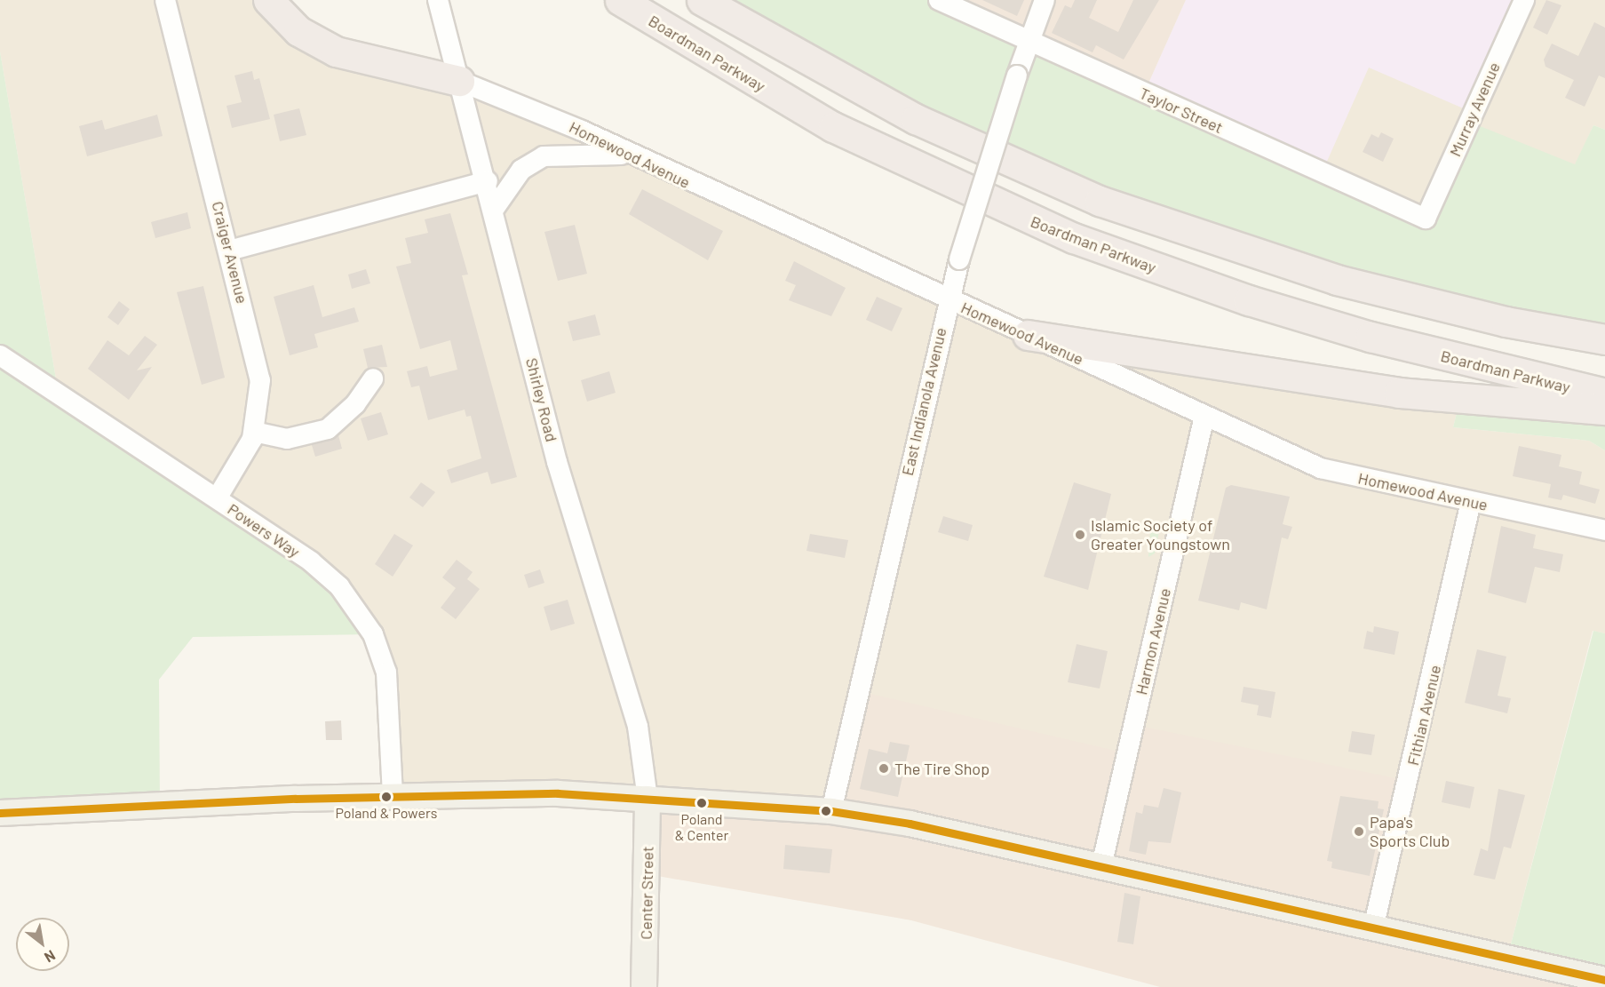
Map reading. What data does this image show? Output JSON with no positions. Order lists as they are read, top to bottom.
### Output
{
  "streets": {
    "highway": ["Boardman Parkway"],
    "main road": ["Center Street"],
    "street": [
      "Murray Avenue",
      "Taylor Street",
      "Homewood Avenue",
      "Craiger Avenue",
      "Shirley Road",
      "East Indianola Avenue",
      "Powers Way",
      "Harmon Avenue",
      "Fithian Avenue"
    ]
  },
  "crossings": [
    ["Murray Avenue", "Taylor Street"],
    ["Taylor Street", "East Indianola Avenue"],
    ["Homewood Avenue", "Shirley Road"],
    ["Homewood Avenue", "East Indianola Avenue"],
    ["Homewood Avenue", "Harmon Avenue"],
    ["Homewood Avenue", "Fithian Avenue"],
    ["Craiger Avenue", "Powers Way"],
    ["Shirley Road", "Center Street"]
  ],
  "places": [
    "Islamic Society of Greater Youngstown",
    "The Tire Shop",
    "Poland & Powers",
    "Poland & Center",
    "Papa's Sports Club"
  ],
  "north": "bottom right"
}
